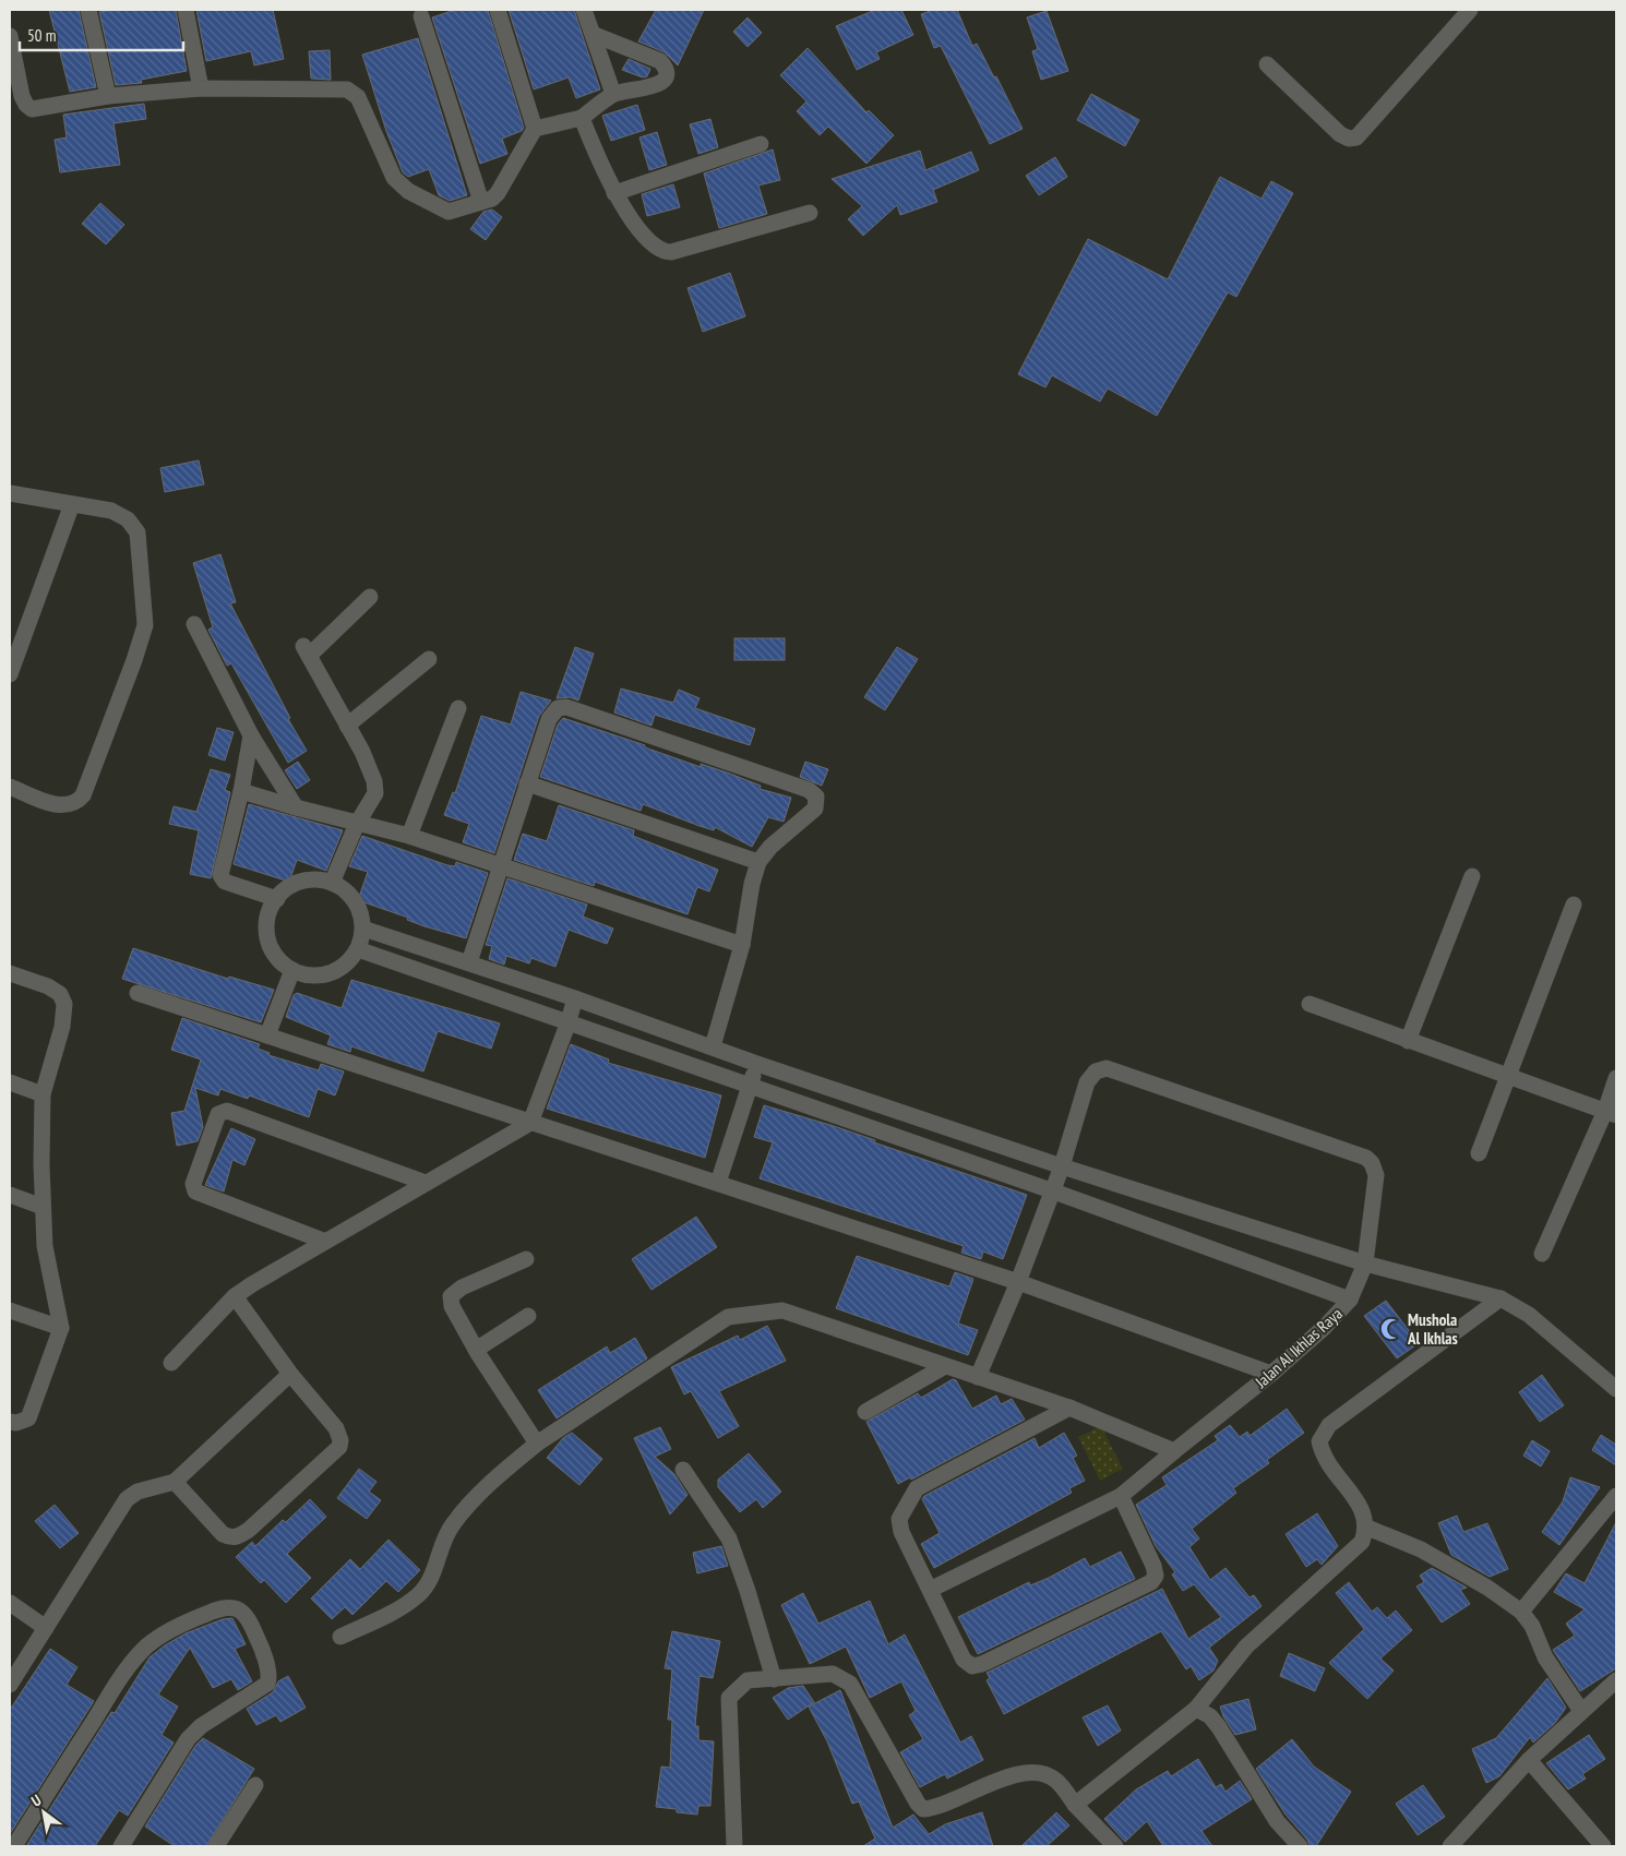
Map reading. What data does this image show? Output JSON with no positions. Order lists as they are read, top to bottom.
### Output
{
  "streets": {
    "street": ["Jalan Al Ikhlas Raya"]
  },
  "places": {
    "mosque": ["Mushola Al Ikhlas"]
  },
  "scale_bar": "50 m",
  "north": "top left"
}
